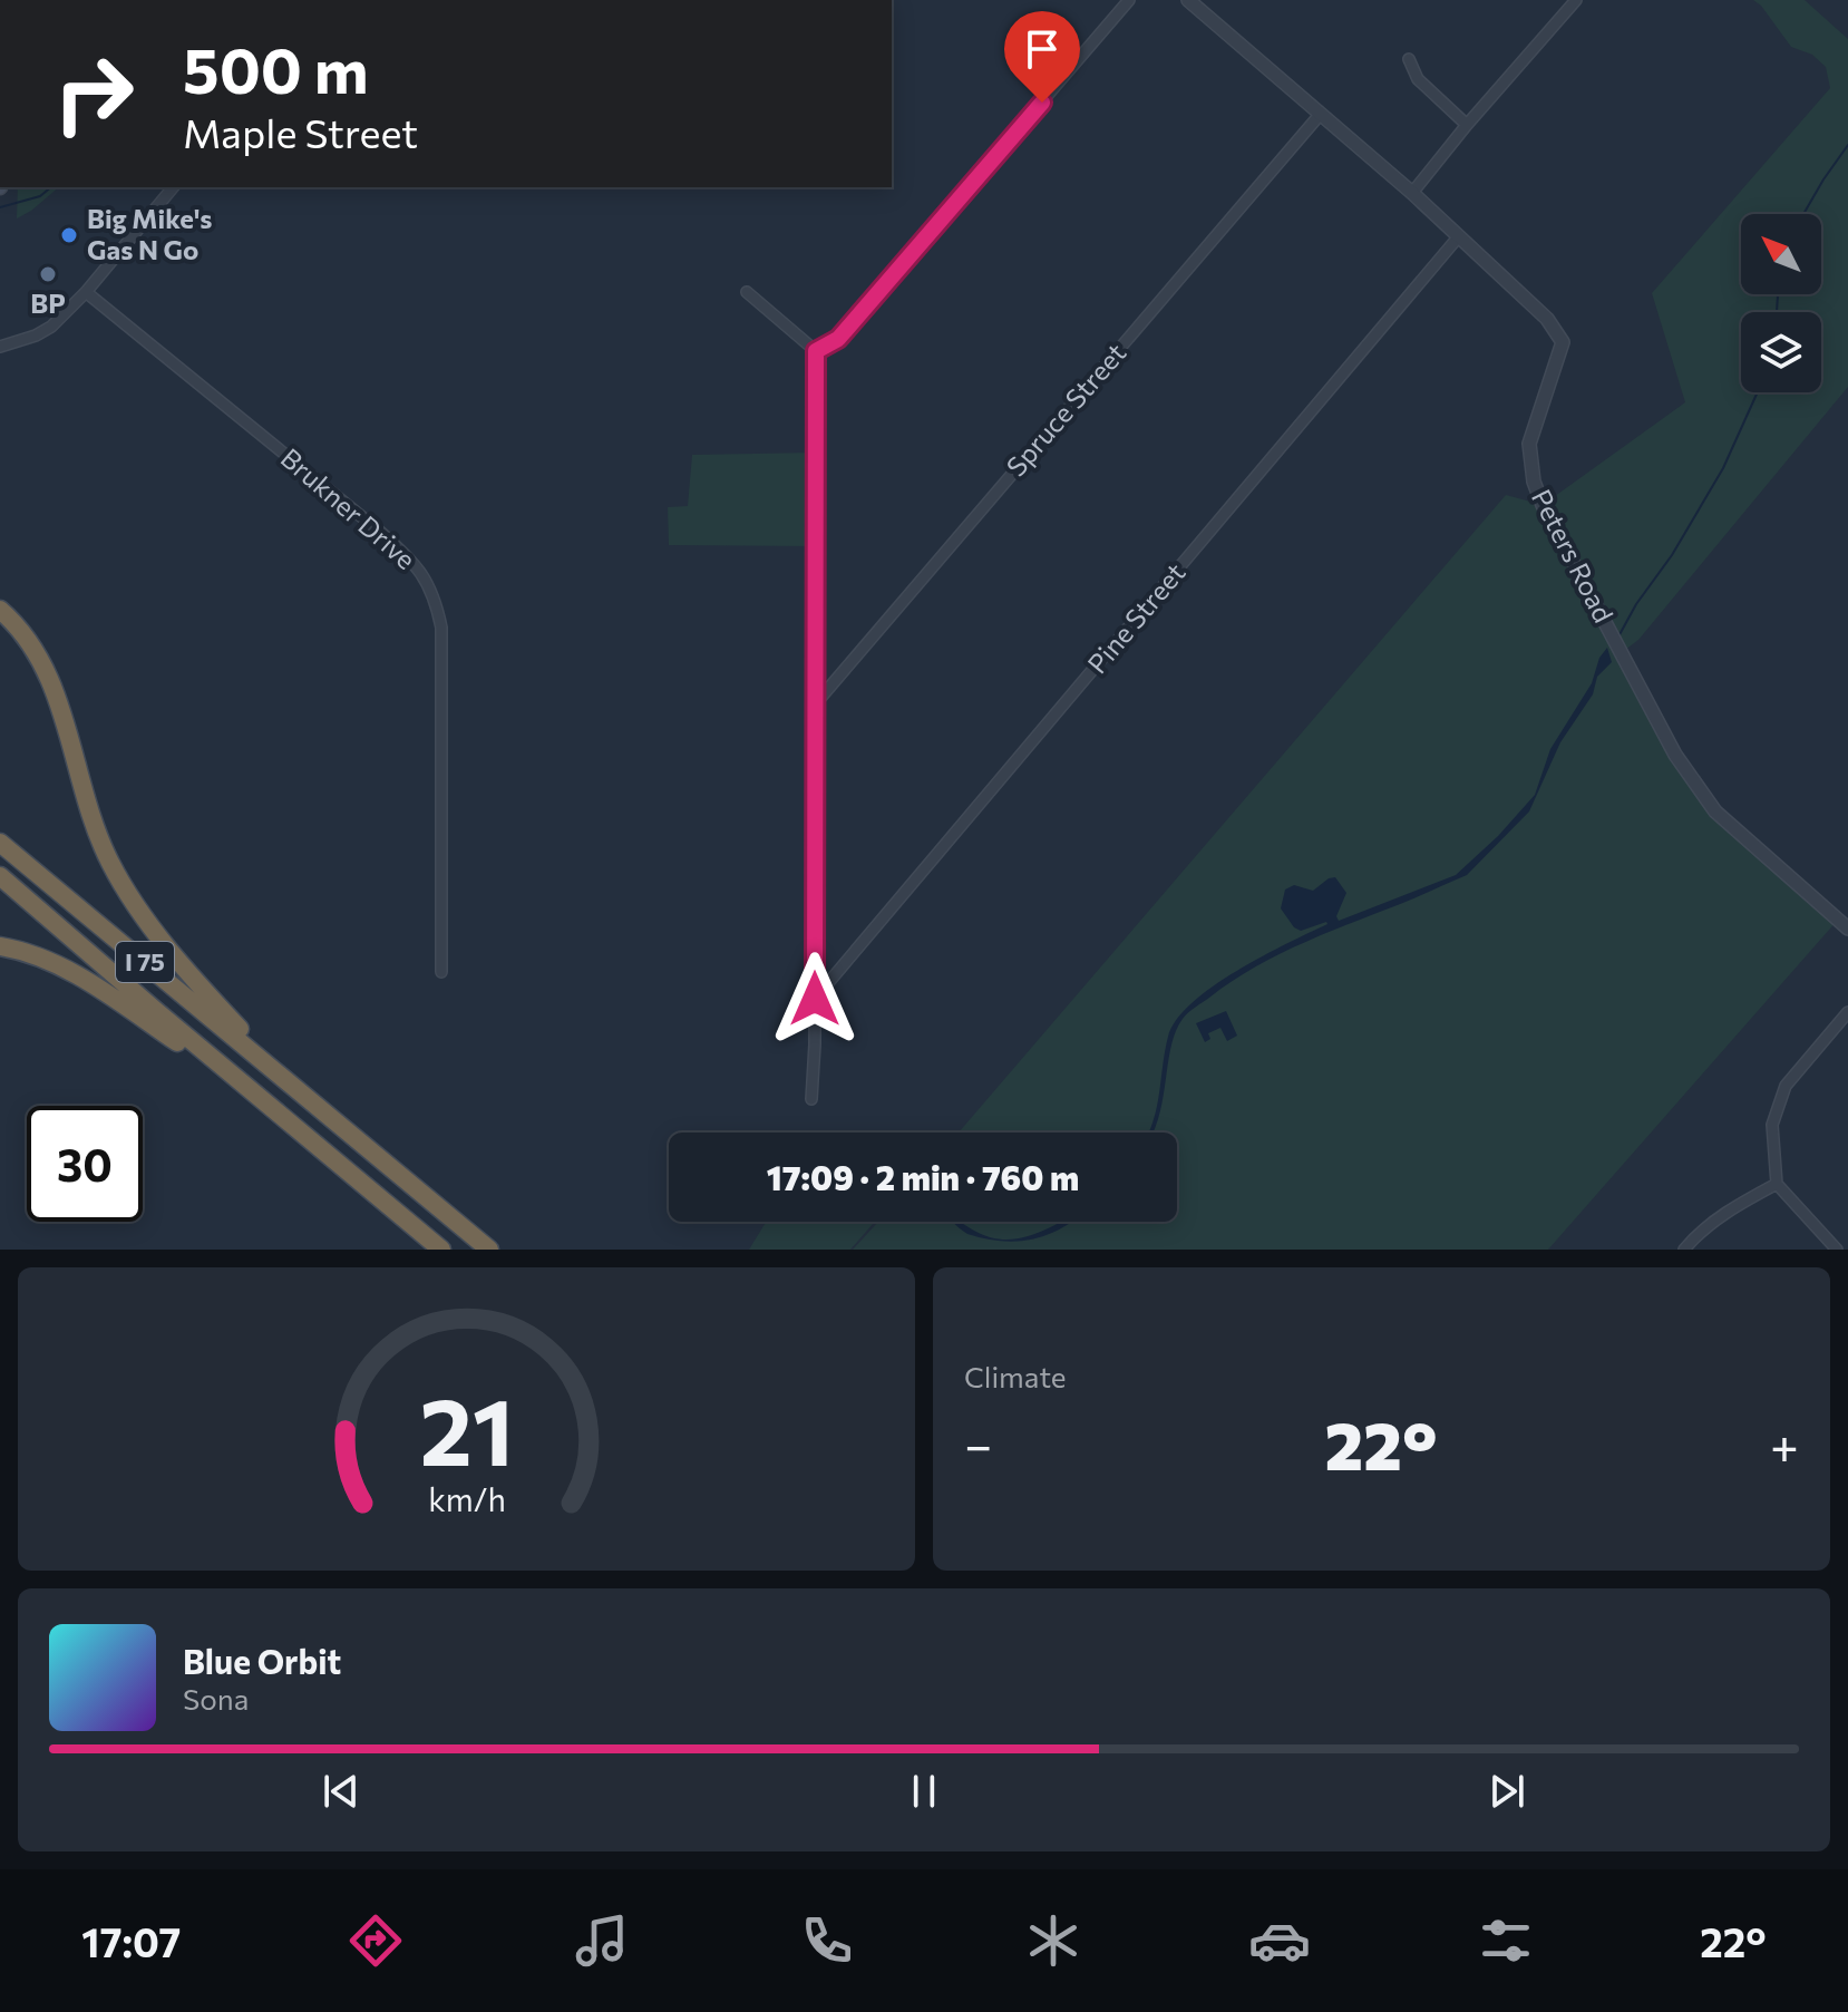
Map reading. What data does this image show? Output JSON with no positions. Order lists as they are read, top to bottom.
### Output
{
  "streets": {
    "highway": ["I 75"],
    "street": [
      "Spruce Street",
      "Brukner Drive",
      "Peters Road",
      "Pine Street"
    ]
  },
  "crossings": [
    ["Spruce Street", "Peters Road"],
    ["Peters Road", "Pine Street"]
  ],
  "places": ["Big Mike's Gas N Go", "BP"],
  "north": "top left",
  "page": {
    "turn": ["500 m", "Maple Street"],
    "limit": "30",
    "trip": "17:09 · 2 min · 760 m",
    "tile": "Climate",
    "heat": ["−", "22°", "+"],
    "song": ["Blue Orbit", "Sona"],
    "tabs": ["17:07", "22°"],
    "gauge": ["21", "km/h"]
  }
}
